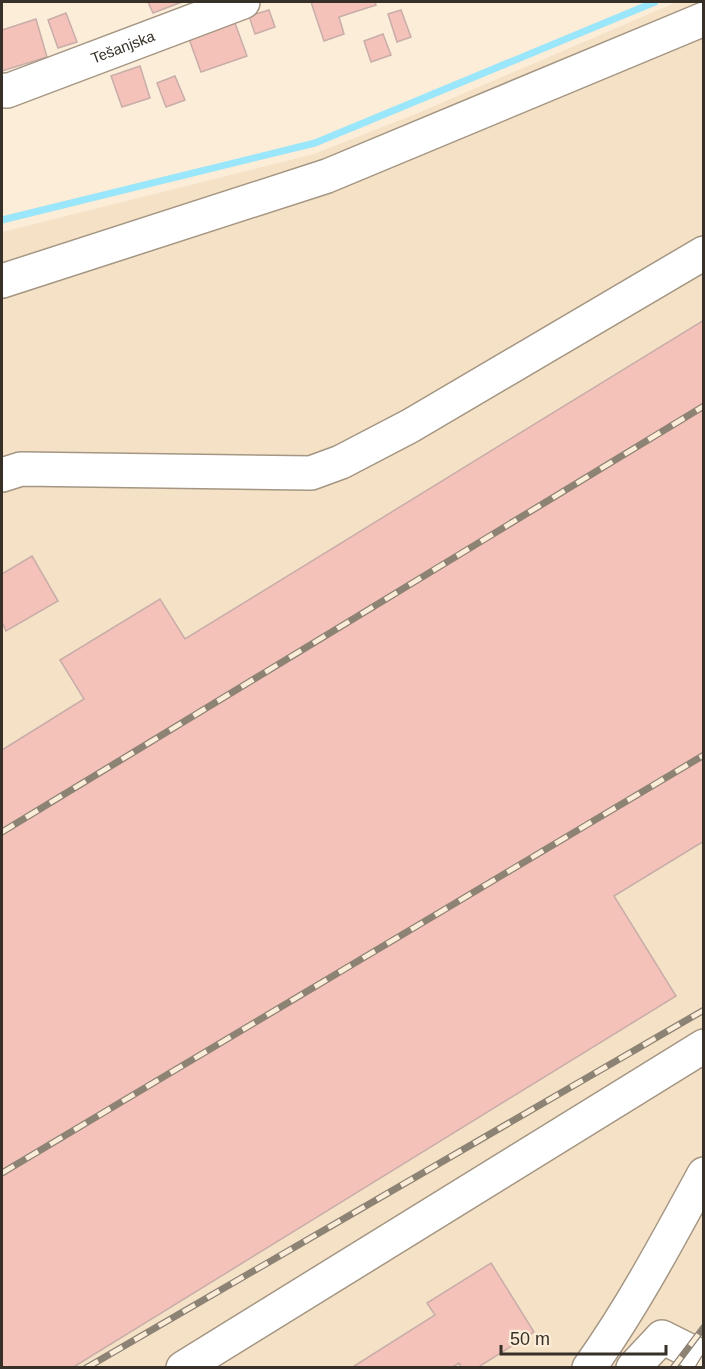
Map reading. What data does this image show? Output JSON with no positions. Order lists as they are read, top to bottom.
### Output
{
  "streets": {
    "street": ["Tešanjska"]
  },
  "scale_bar": "50 m"
}
